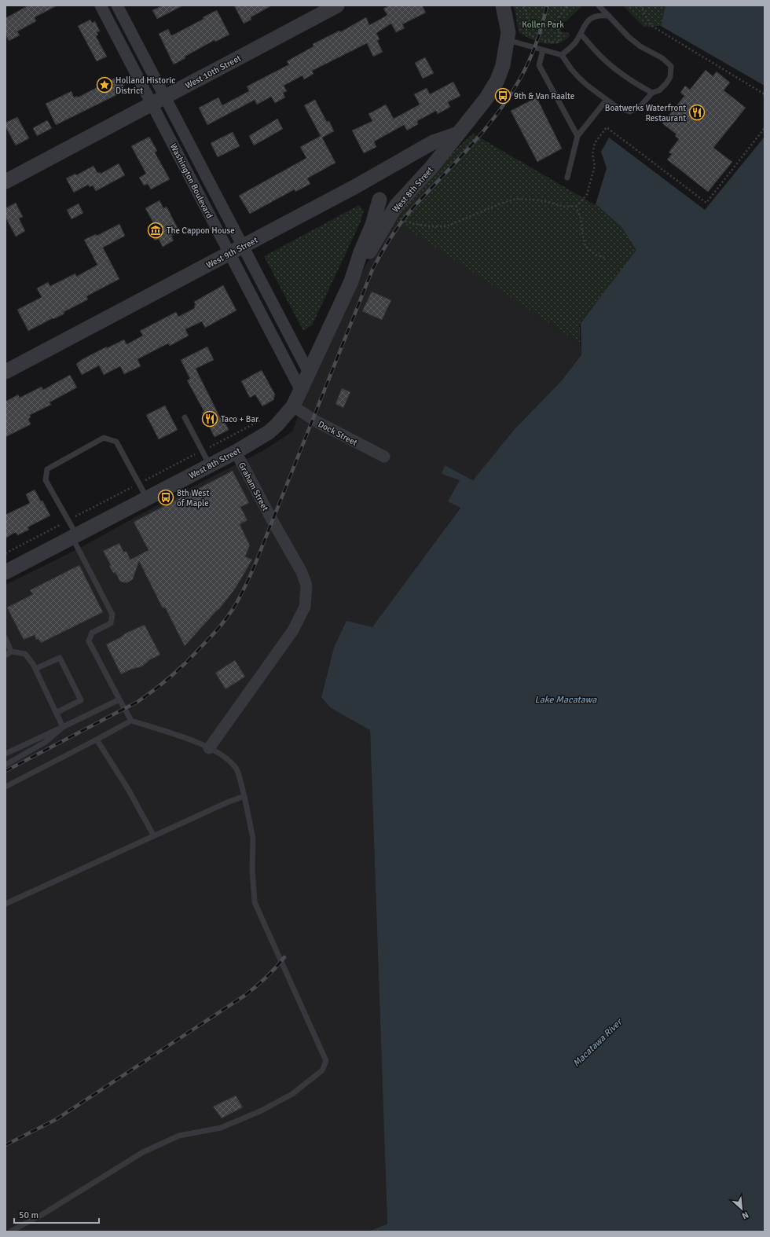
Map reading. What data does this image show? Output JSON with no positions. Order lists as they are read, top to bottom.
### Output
{
  "streets": {
    "street": [
      "West 10th Street",
      "Washington Boulevard",
      "West 8th Street",
      "West 9th Street",
      "Dock Street",
      "Graham Street"
    ]
  },
  "crossings": [
    ["West 10th Street", "Washington Boulevard"],
    ["Washington Boulevard", "West 8th Street"],
    ["Washington Boulevard", "West 9th Street"],
    ["West 8th Street", "West 9th Street"],
    ["West 8th Street", "Dock Street"],
    ["West 8th Street", "Graham Street"]
  ],
  "water": ["Lake Macatawa", "Macatawa River"],
  "parks": ["Kollen Park"],
  "places": {
    "place": ["Holland Historic District"],
    "bus stop": ["9th & Van Raalte", "8th West of Maple"],
    "restaurant": ["Boatwerks Waterfront Restaurant", "Taco + Bar"],
    "museum": ["The Cappon House"]
  },
  "scale_bar": "50 m",
  "north": "bottom right"
}
